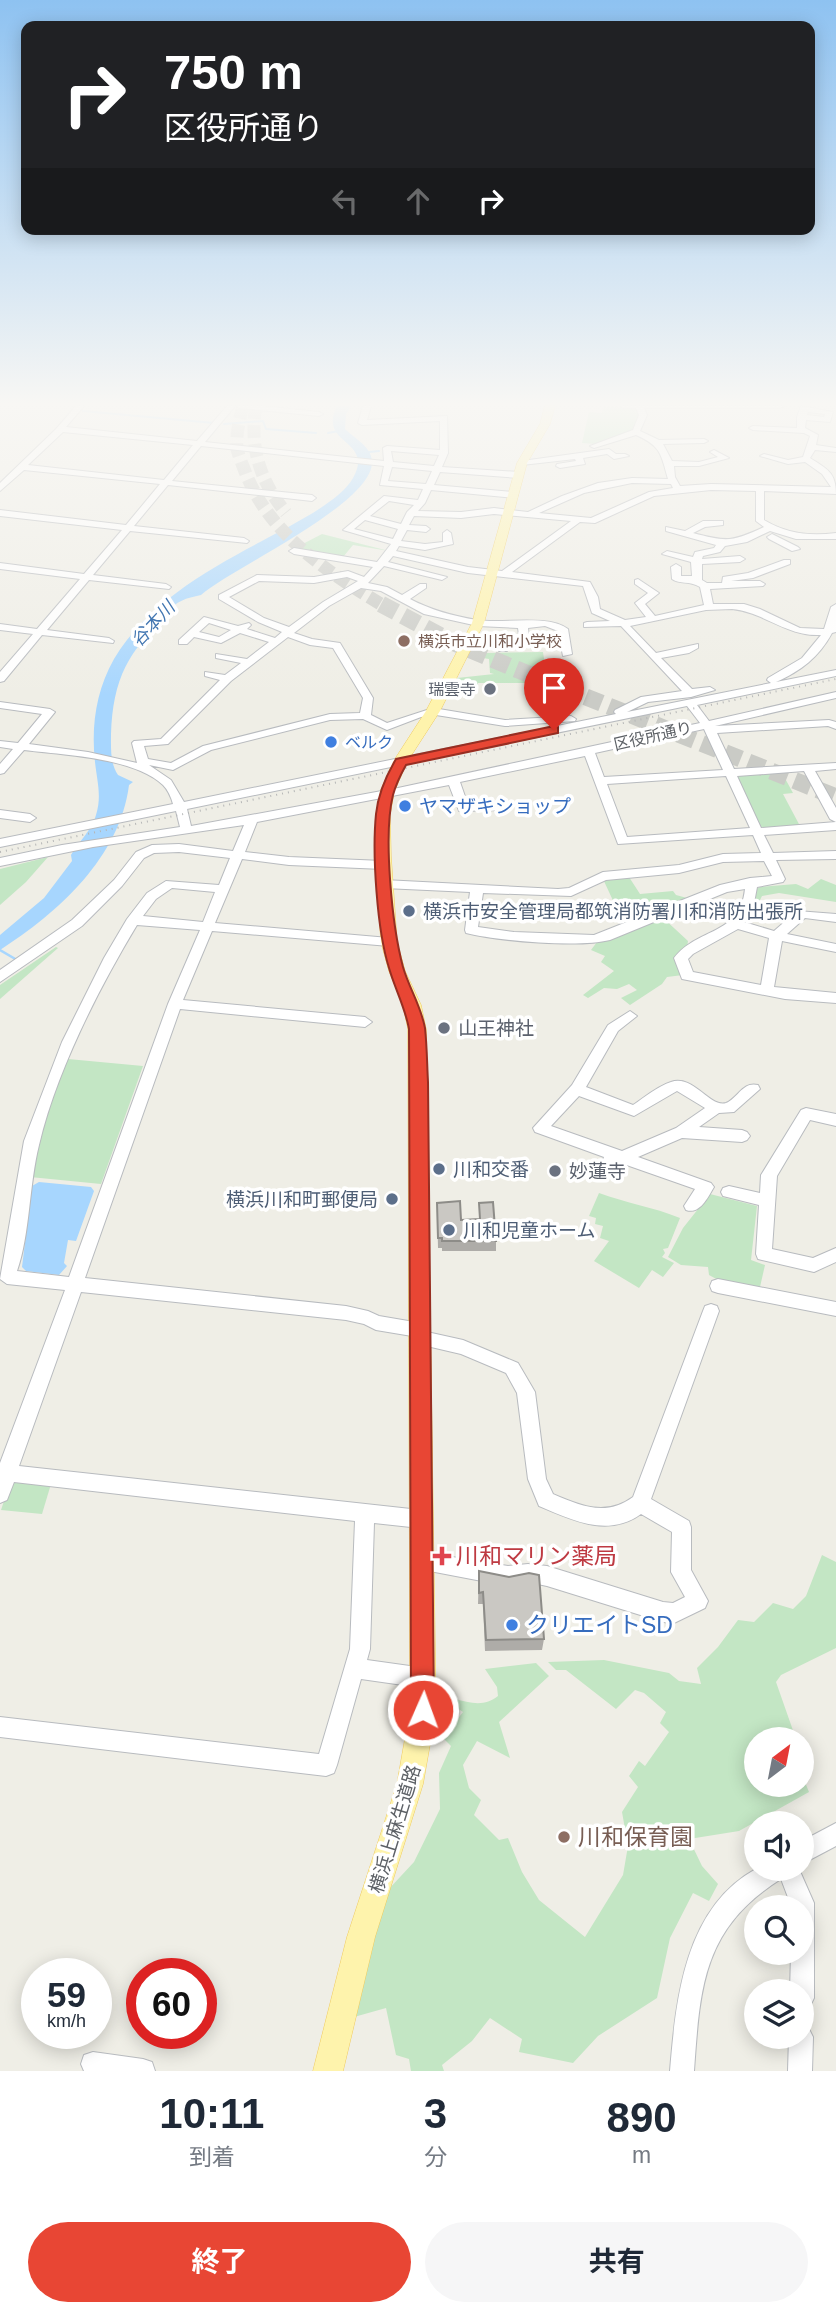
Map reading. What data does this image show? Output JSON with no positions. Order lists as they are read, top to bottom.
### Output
{
  "streets": {
    "main road": ["横浜上麻生道路"],
    "street": ["区役所通り"]
  },
  "crossings": [
    ["区役所通り", "横浜上麻生道路"]
  ],
  "water": ["谷本川"],
  "places": {
    "other": [
      "横浜市立川和小学校",
      "瑞雲寺",
      "ベルク",
      "ヤマザキショップ",
      "横浜市安全管理局都筑消防署川和消防出張所",
      "山王神社",
      "川和交番",
      "妙蓮寺",
      "横浜川和町郵便局",
      "川和児童ホーム",
      "クリエイトSD",
      "川和保育園"
    ],
    "health": ["川和マリン薬局"]
  },
  "north": "top right",
  "page": {
    "turn": ["750 m", "区役所通り"],
    "speed": "59 km/h",
    "limit": "60",
    "eta": [
      "10:11",
      "到着",
      "3",
      "分",
      "890",
      "m"
    ],
    "buttons": ["終了", "共有"]
  }
}
